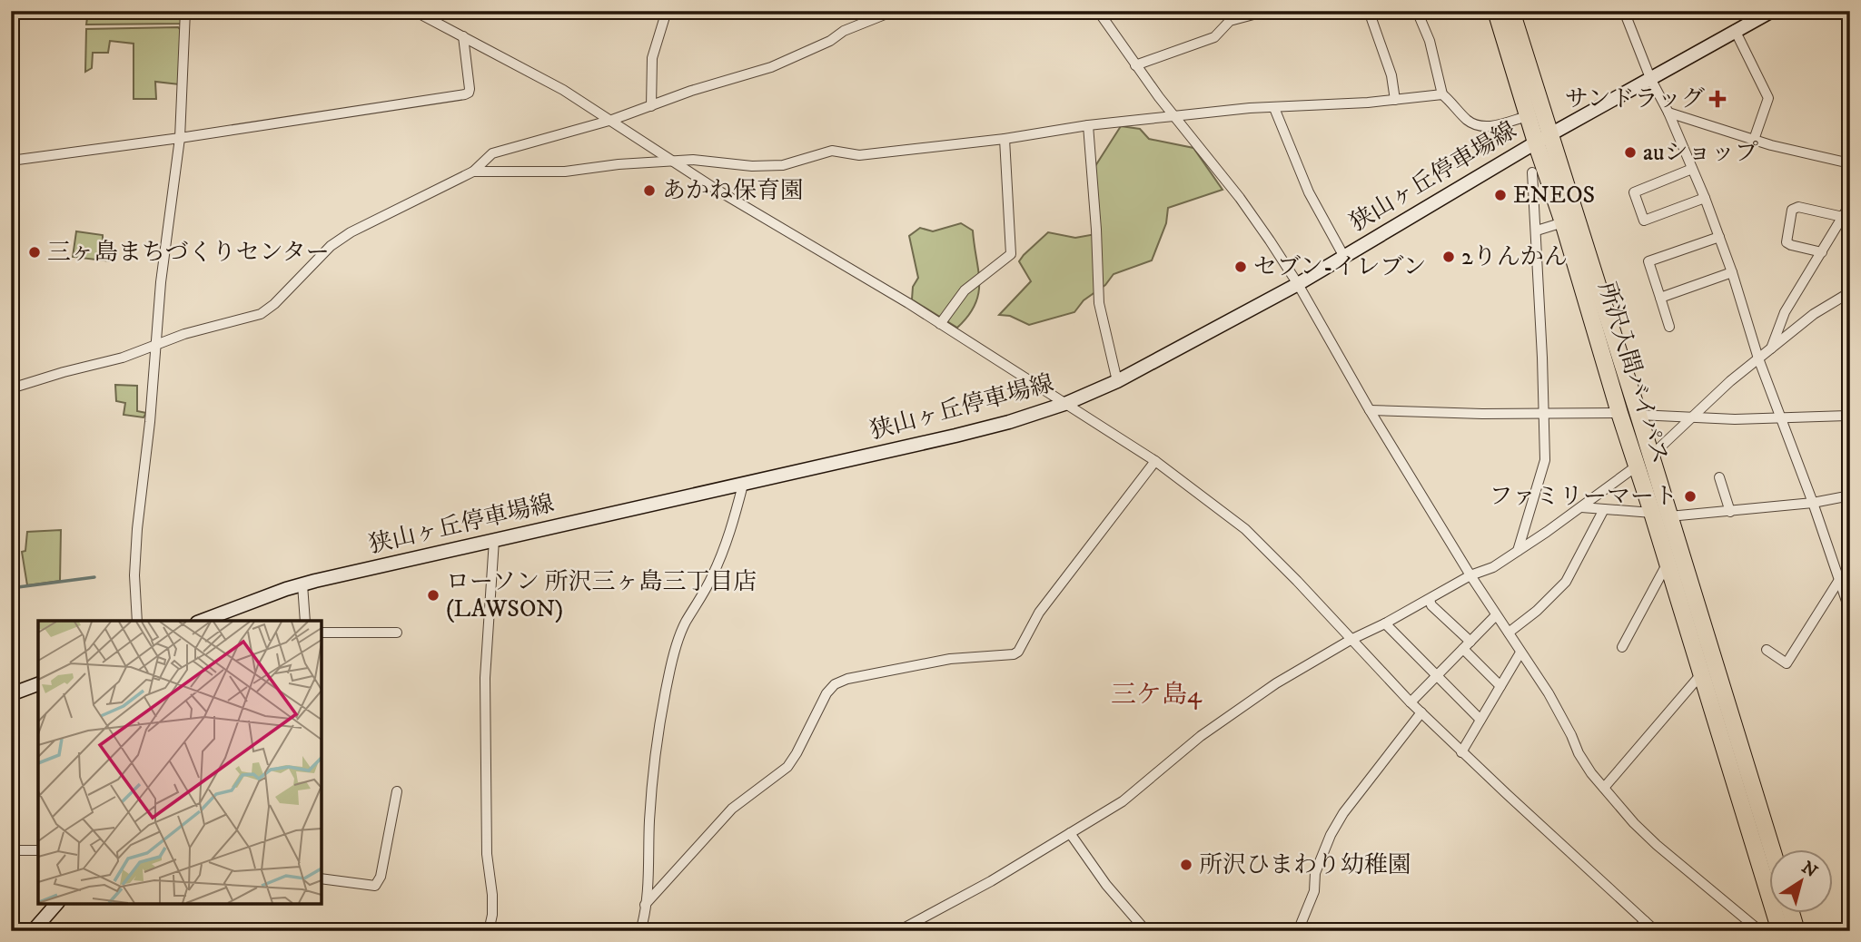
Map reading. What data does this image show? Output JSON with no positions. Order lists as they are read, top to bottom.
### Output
{
  "streets": {
    "highway": ["所沢入間バイパス"],
    "main road": ["狭山ヶ丘停車場線"]
  },
  "crossings": [
    ["狭山ヶ丘停車場線", "所沢入間バイパス"]
  ],
  "districts": ["三ケ島4"],
  "places": {
    "health": ["サンドラッグ"],
    "other": [
      "auショップ",
      "あかね保育園",
      "ENEOS",
      "三ヶ島まちづくりセンター",
      "2りんかん",
      "セブン-イレブン",
      "ファミリーマート",
      "ローソン 所沢三ヶ島三丁目店 (LAWSON)",
      "所沢ひまわり幼稚園"
    ]
  },
  "north": "top right"
}
